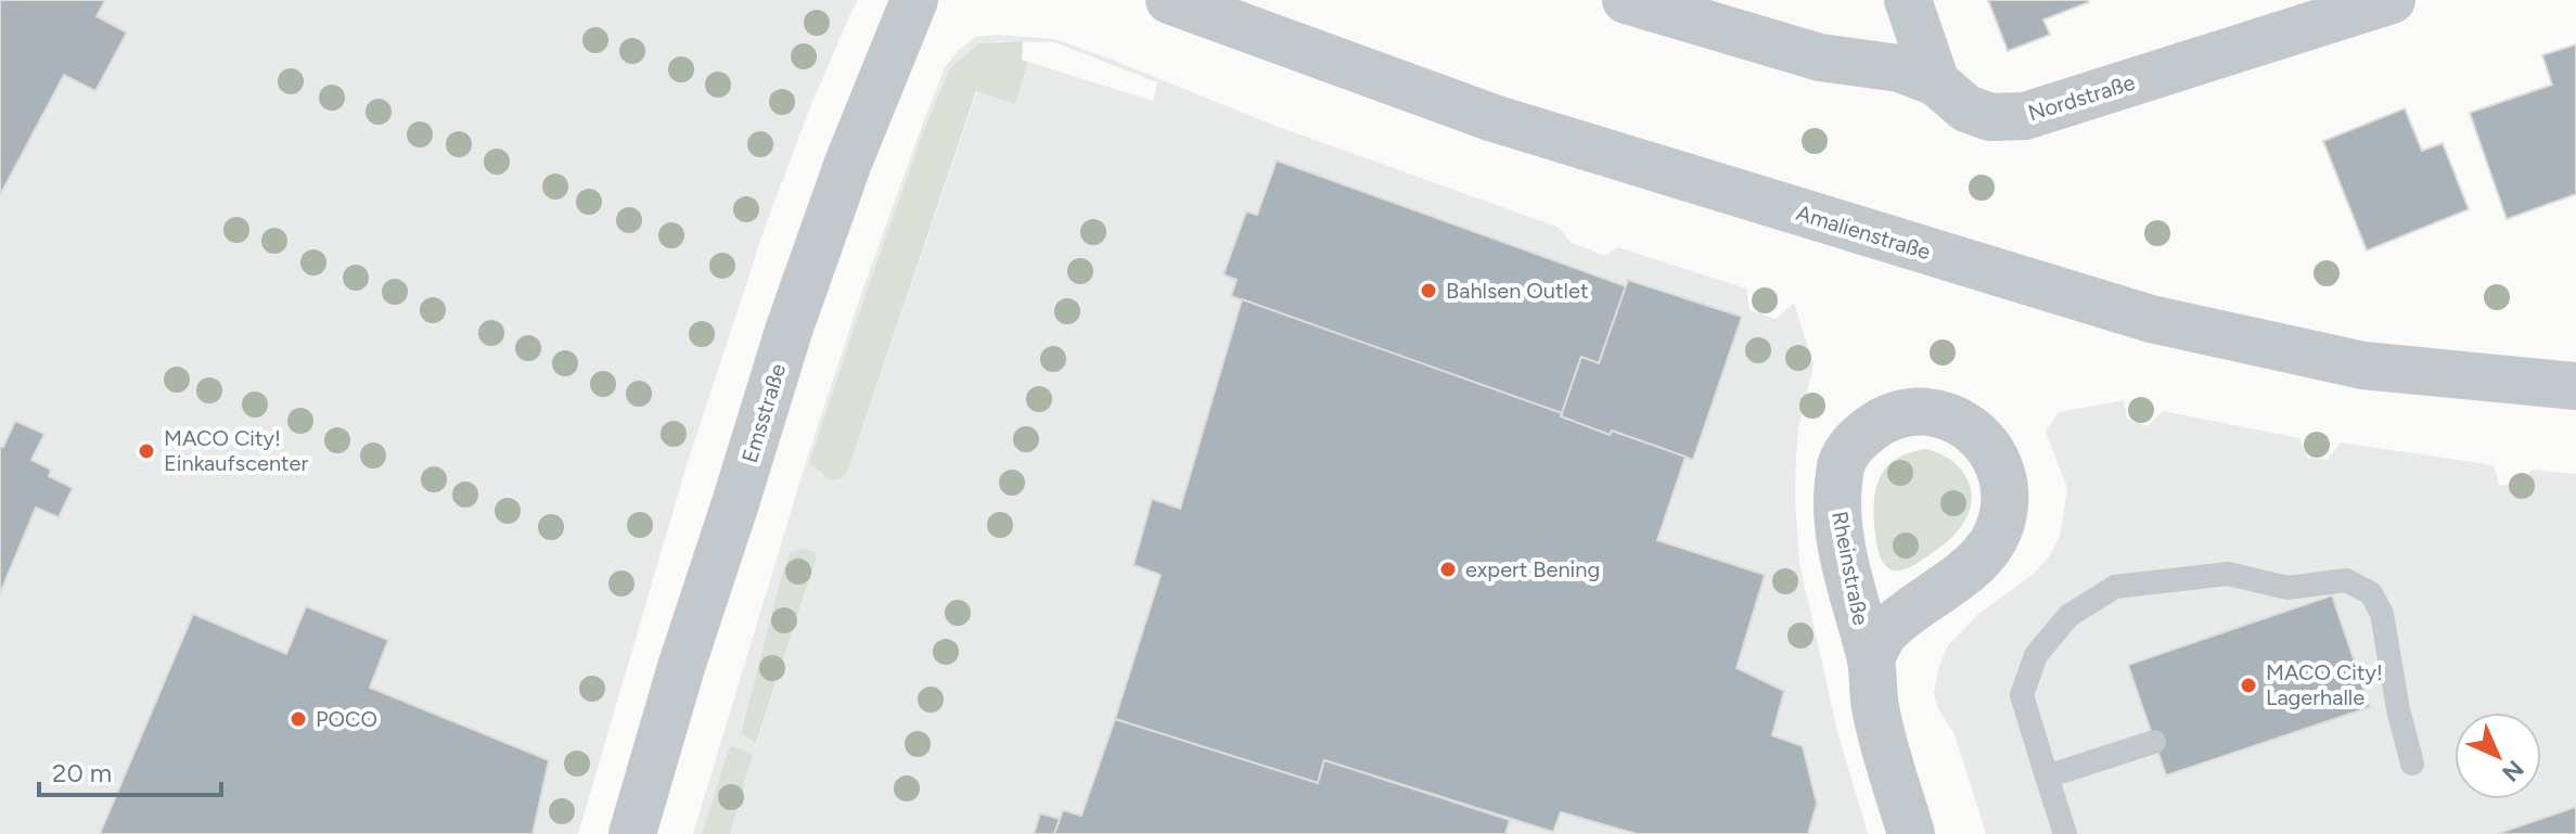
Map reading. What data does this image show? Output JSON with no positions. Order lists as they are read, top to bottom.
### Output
{
  "streets": {
    "street": [
      "Nordstraße",
      "Amalienstraße",
      "Emsstraße",
      "Rheinstraße"
    ]
  },
  "places": [
    "Bahlsen Outlet",
    "MACO City! Einkaufscenter",
    "expert Bening",
    "MACO City! Lagerhalle",
    "POCO"
  ],
  "scale_bar": "20 m",
  "north": "bottom right"
}
